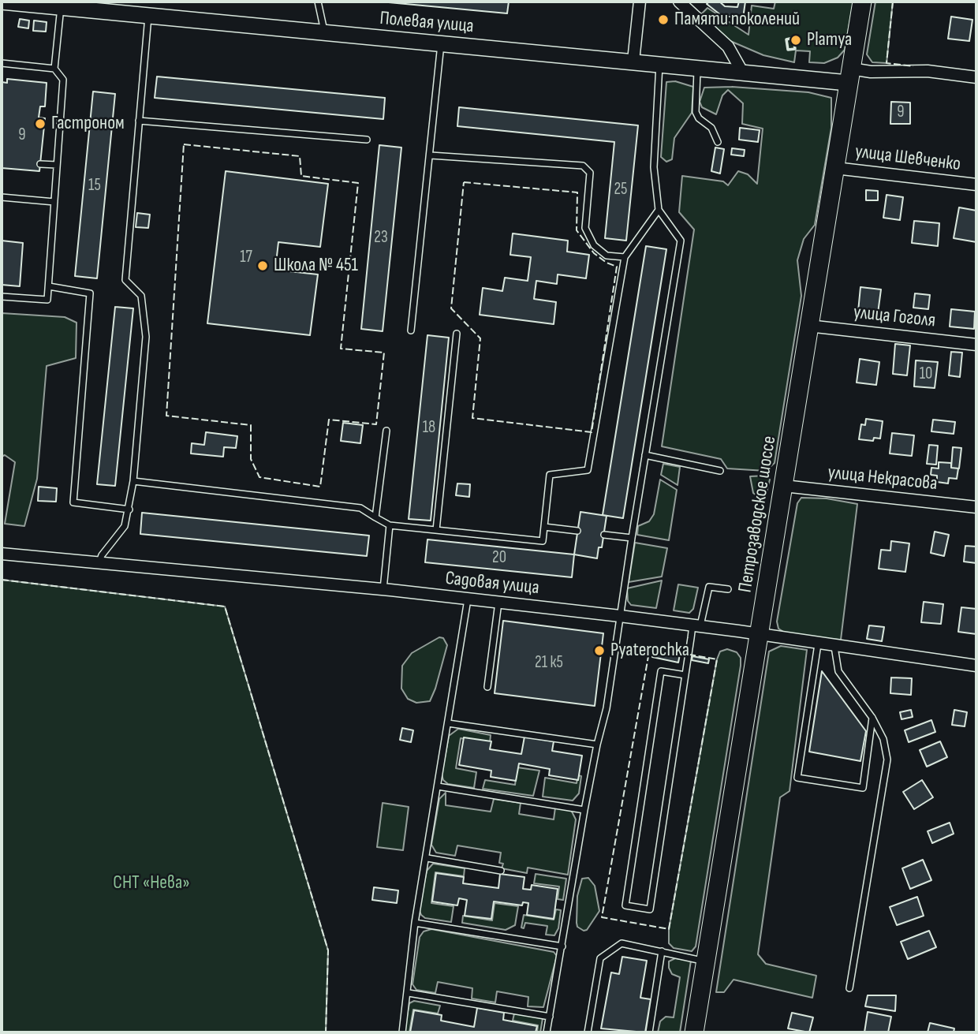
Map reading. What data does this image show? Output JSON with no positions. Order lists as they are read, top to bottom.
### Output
{
  "streets": {
    "main road": ["Петрозаводское шоссе"],
    "street": [
      "Полевая улица",
      "улица Шевченко",
      "улица Гоголя",
      "улица Некрасова",
      "Садовая улица"
    ]
  },
  "crossings": [
    ["Полевая улица", "Петрозаводское шоссе"],
    ["улица Шевченко", "Петрозаводское шоссе"],
    ["улица Гоголя", "Петрозаводское шоссе"],
    ["улица Некрасова", "Петрозаводское шоссе"],
    ["Петрозаводское шоссе", "Садовая улица"]
  ],
  "parks": ["СНТ «Нева»"],
  "places": [
    "Памяти поколений",
    "Plamya",
    "Гастроном",
    "Школа № 451",
    "Pyaterochka"
  ],
  "house_numbers": [
    "9",
    "9",
    "15",
    "25",
    "23",
    "17",
    "10",
    "18",
    "20",
    "21 к5"
  ]
}
